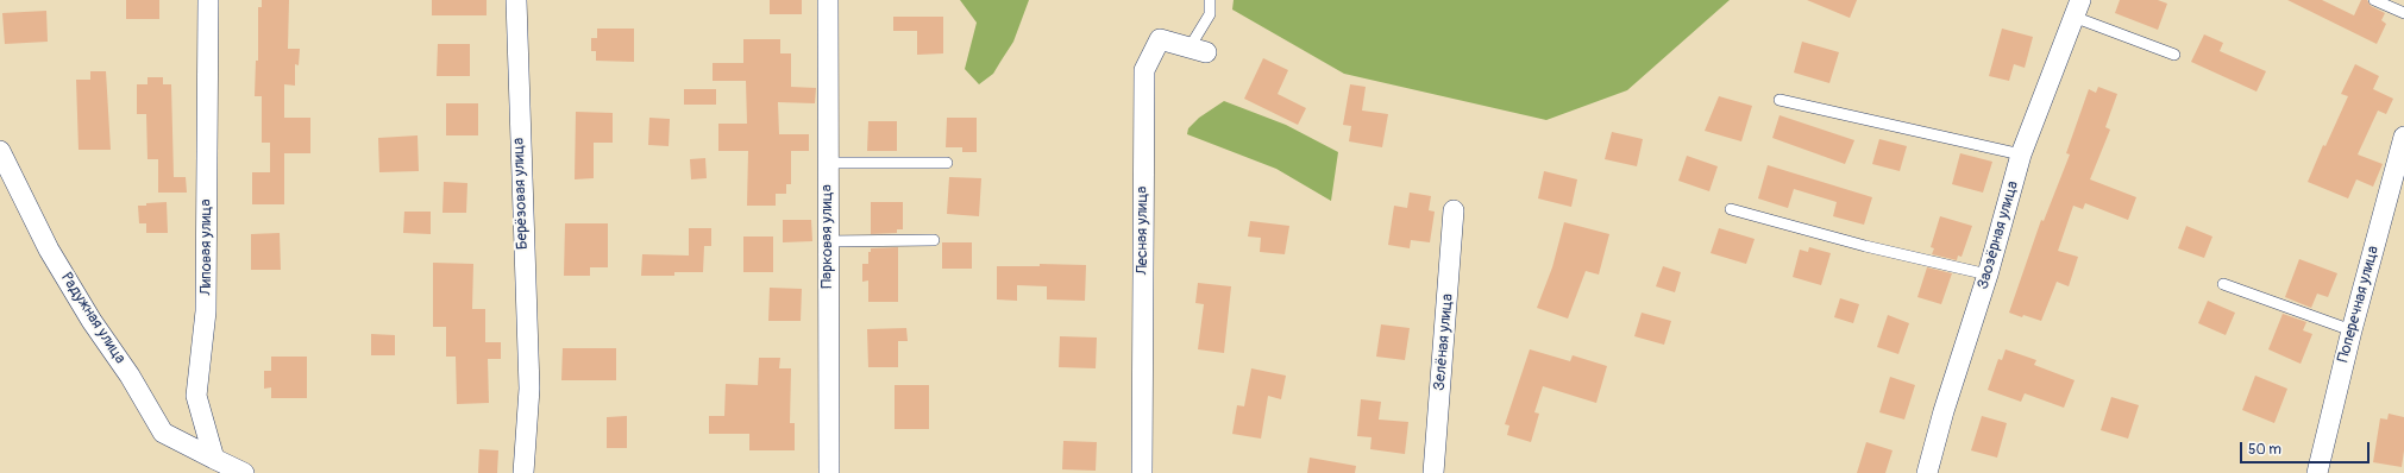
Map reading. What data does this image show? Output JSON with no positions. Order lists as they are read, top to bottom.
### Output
{
  "streets": {
    "street": [
      "Берёзовая улица",
      "Лесная улица",
      "Заозёрная улица",
      "Парковая улица",
      "Липовая улица",
      "Поперечная улица",
      "Радужная улица",
      "Зелёная улица"
    ]
  },
  "crossings": [
    ["Липовая улица", "Радужная улица"]
  ],
  "scale_bar": "50 m"
}
